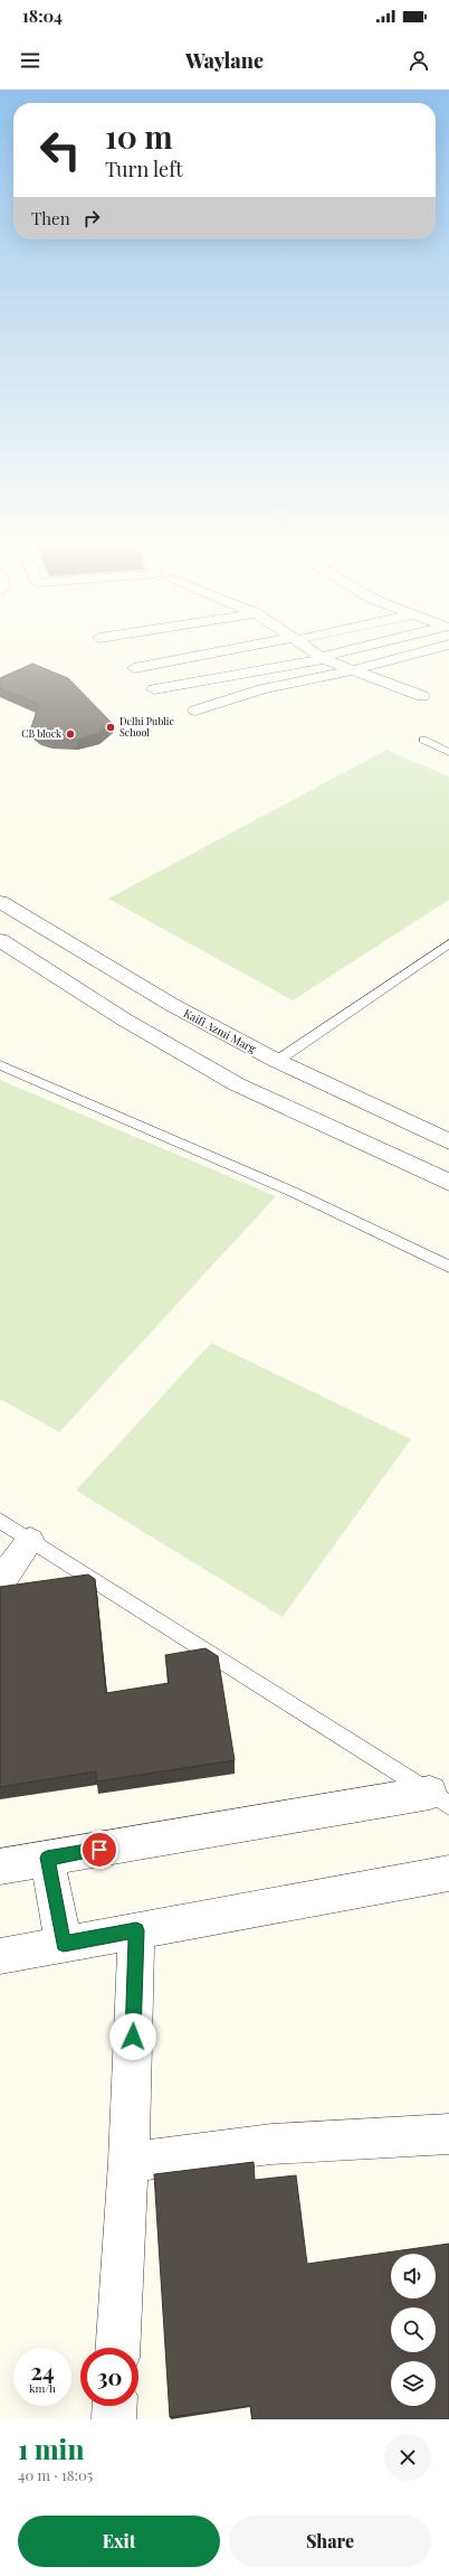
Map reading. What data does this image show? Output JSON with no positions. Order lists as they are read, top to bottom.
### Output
{
  "streets": {
    "street": ["Kaifi Azmi Marg"]
  },
  "places": ["Delhi Public School", "CB block"],
  "page": {
    "status": "18:04",
    "header": "Waylane",
    "turn": ["10 m", "Turn left"],
    "then": "Then",
    "speed": "24 km/h",
    "limit": "30",
    "heading": ["1 min", "40 m · 18:05"],
    "buttons": ["Exit", "Share"]
  }
}
